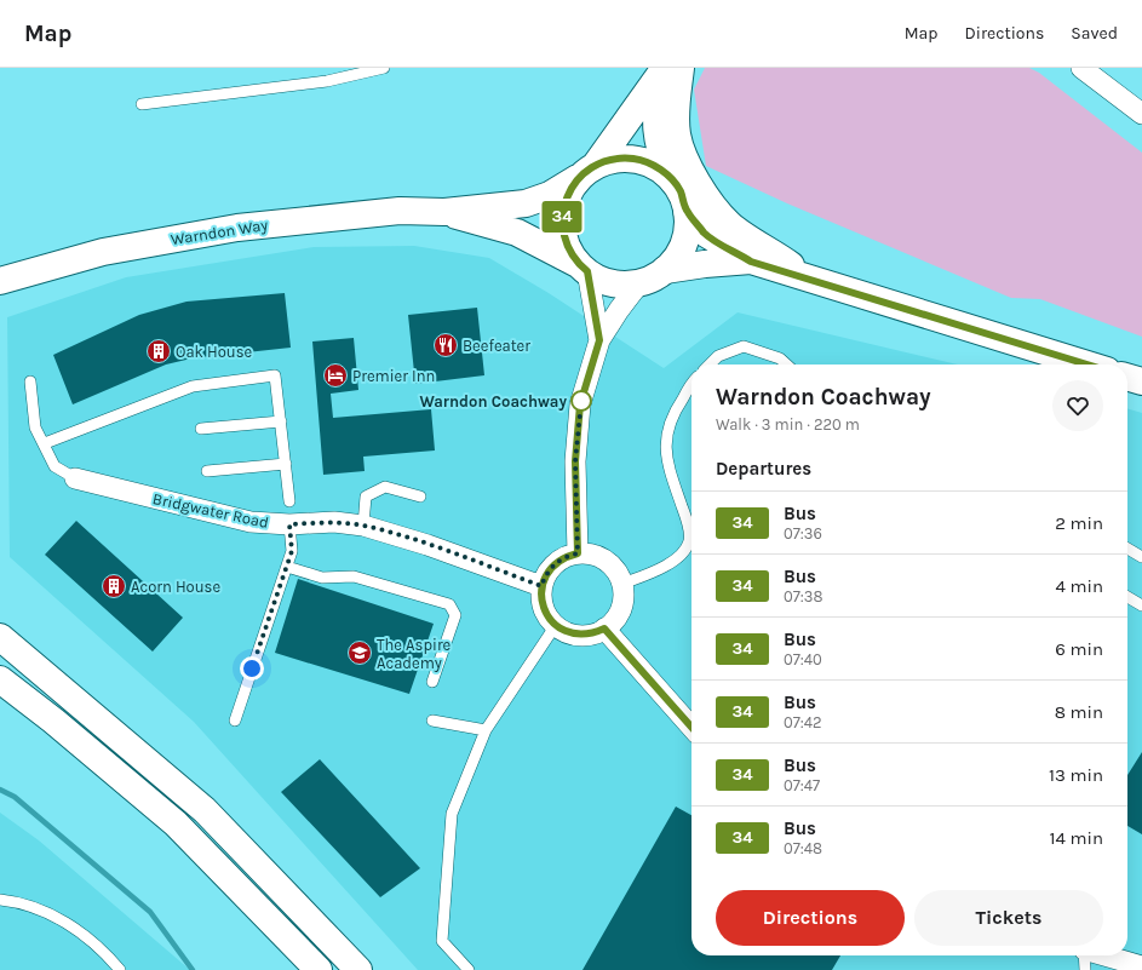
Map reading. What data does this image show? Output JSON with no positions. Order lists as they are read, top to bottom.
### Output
{
  "streets": {
    "main road": ["Warndon Way"],
    "street": ["Bridgwater Road"]
  },
  "places": {
    "restaurant": ["Beefeater"],
    "building": ["Oak House", "Acorn House"],
    "hotel": ["Premier Inn"],
    "other": ["Warndon Coachway"],
    "school or university": ["The Aspire Academy"]
  },
  "lines": ["bus line 34"],
  "page": {
    "header": "Map",
    "nav": ["Map", "Directions", "Saved"],
    "on_map": "34",
    "heading": [
      ["Warndon Coachway", "Walk · 3 min · 220 m"],
      "Departures"
    ],
    "list": [
      {
        "mark": "34",
        "name": "Bus",
        "note": "07:36",
        "value": "2 min"
      },
      {
        "mark": "34",
        "name": "Bus",
        "note": "07:38",
        "value": "4 min"
      },
      {
        "mark": "34",
        "name": "Bus",
        "note": "07:40",
        "value": "6 min"
      },
      {
        "mark": "34",
        "name": "Bus",
        "note": "07:42",
        "value": "8 min"
      },
      {
        "mark": "34",
        "name": "Bus",
        "note": "07:47",
        "value": "13 min"
      },
      {
        "mark": "34",
        "name": "Bus",
        "note": "07:48",
        "value": "14 min"
      }
    ],
    "buttons": ["Directions", "Tickets"]
  }
}
